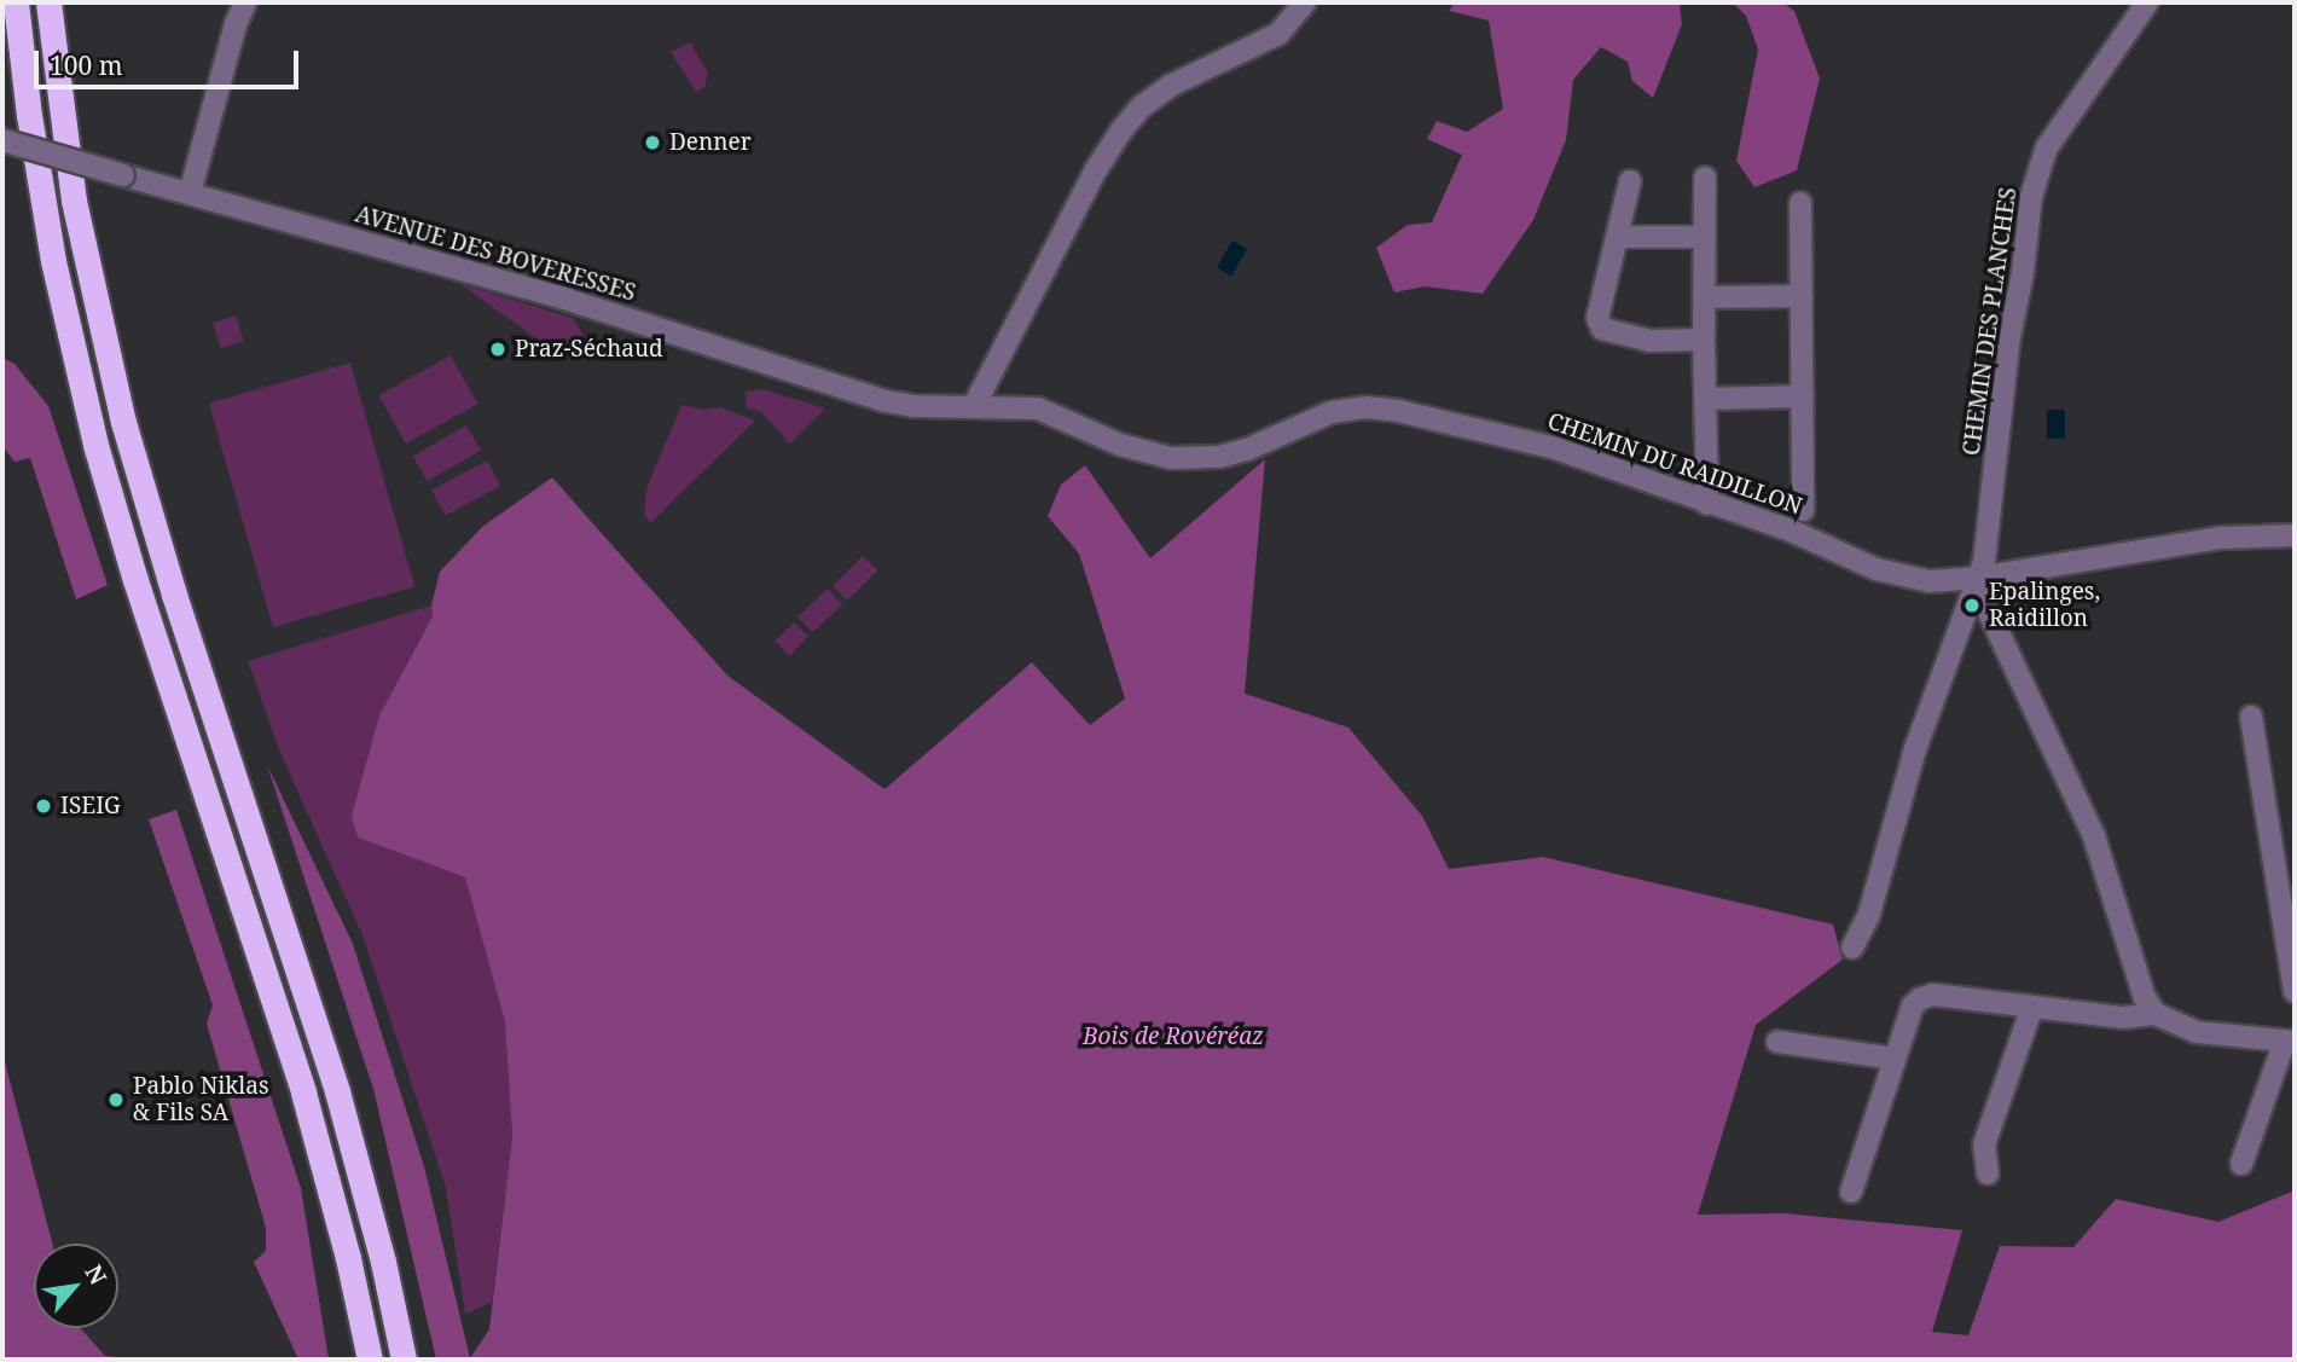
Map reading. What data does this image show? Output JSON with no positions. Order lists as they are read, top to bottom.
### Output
{
  "streets": {
    "street": ["AVENUE DES BOVERESSES", "CHEMIN DES PLANCHES", "CHEMIN DU RAIDILLON"]
  },
  "crossings": [
    ["AVENUE DES BOVERESSES", "CHEMIN DU RAIDILLON"],
    ["CHEMIN DES PLANCHES", "CHEMIN DU RAIDILLON"]
  ],
  "parks": ["Bois de Rovéréaz"],
  "places": [
    "Denner",
    "Praz-Séchaud",
    "Epalinges, Raidillon",
    "ISEIG",
    "Pablo Niklas & Fils SA"
  ],
  "scale_bar": "100 m",
  "north": "top right"
}
